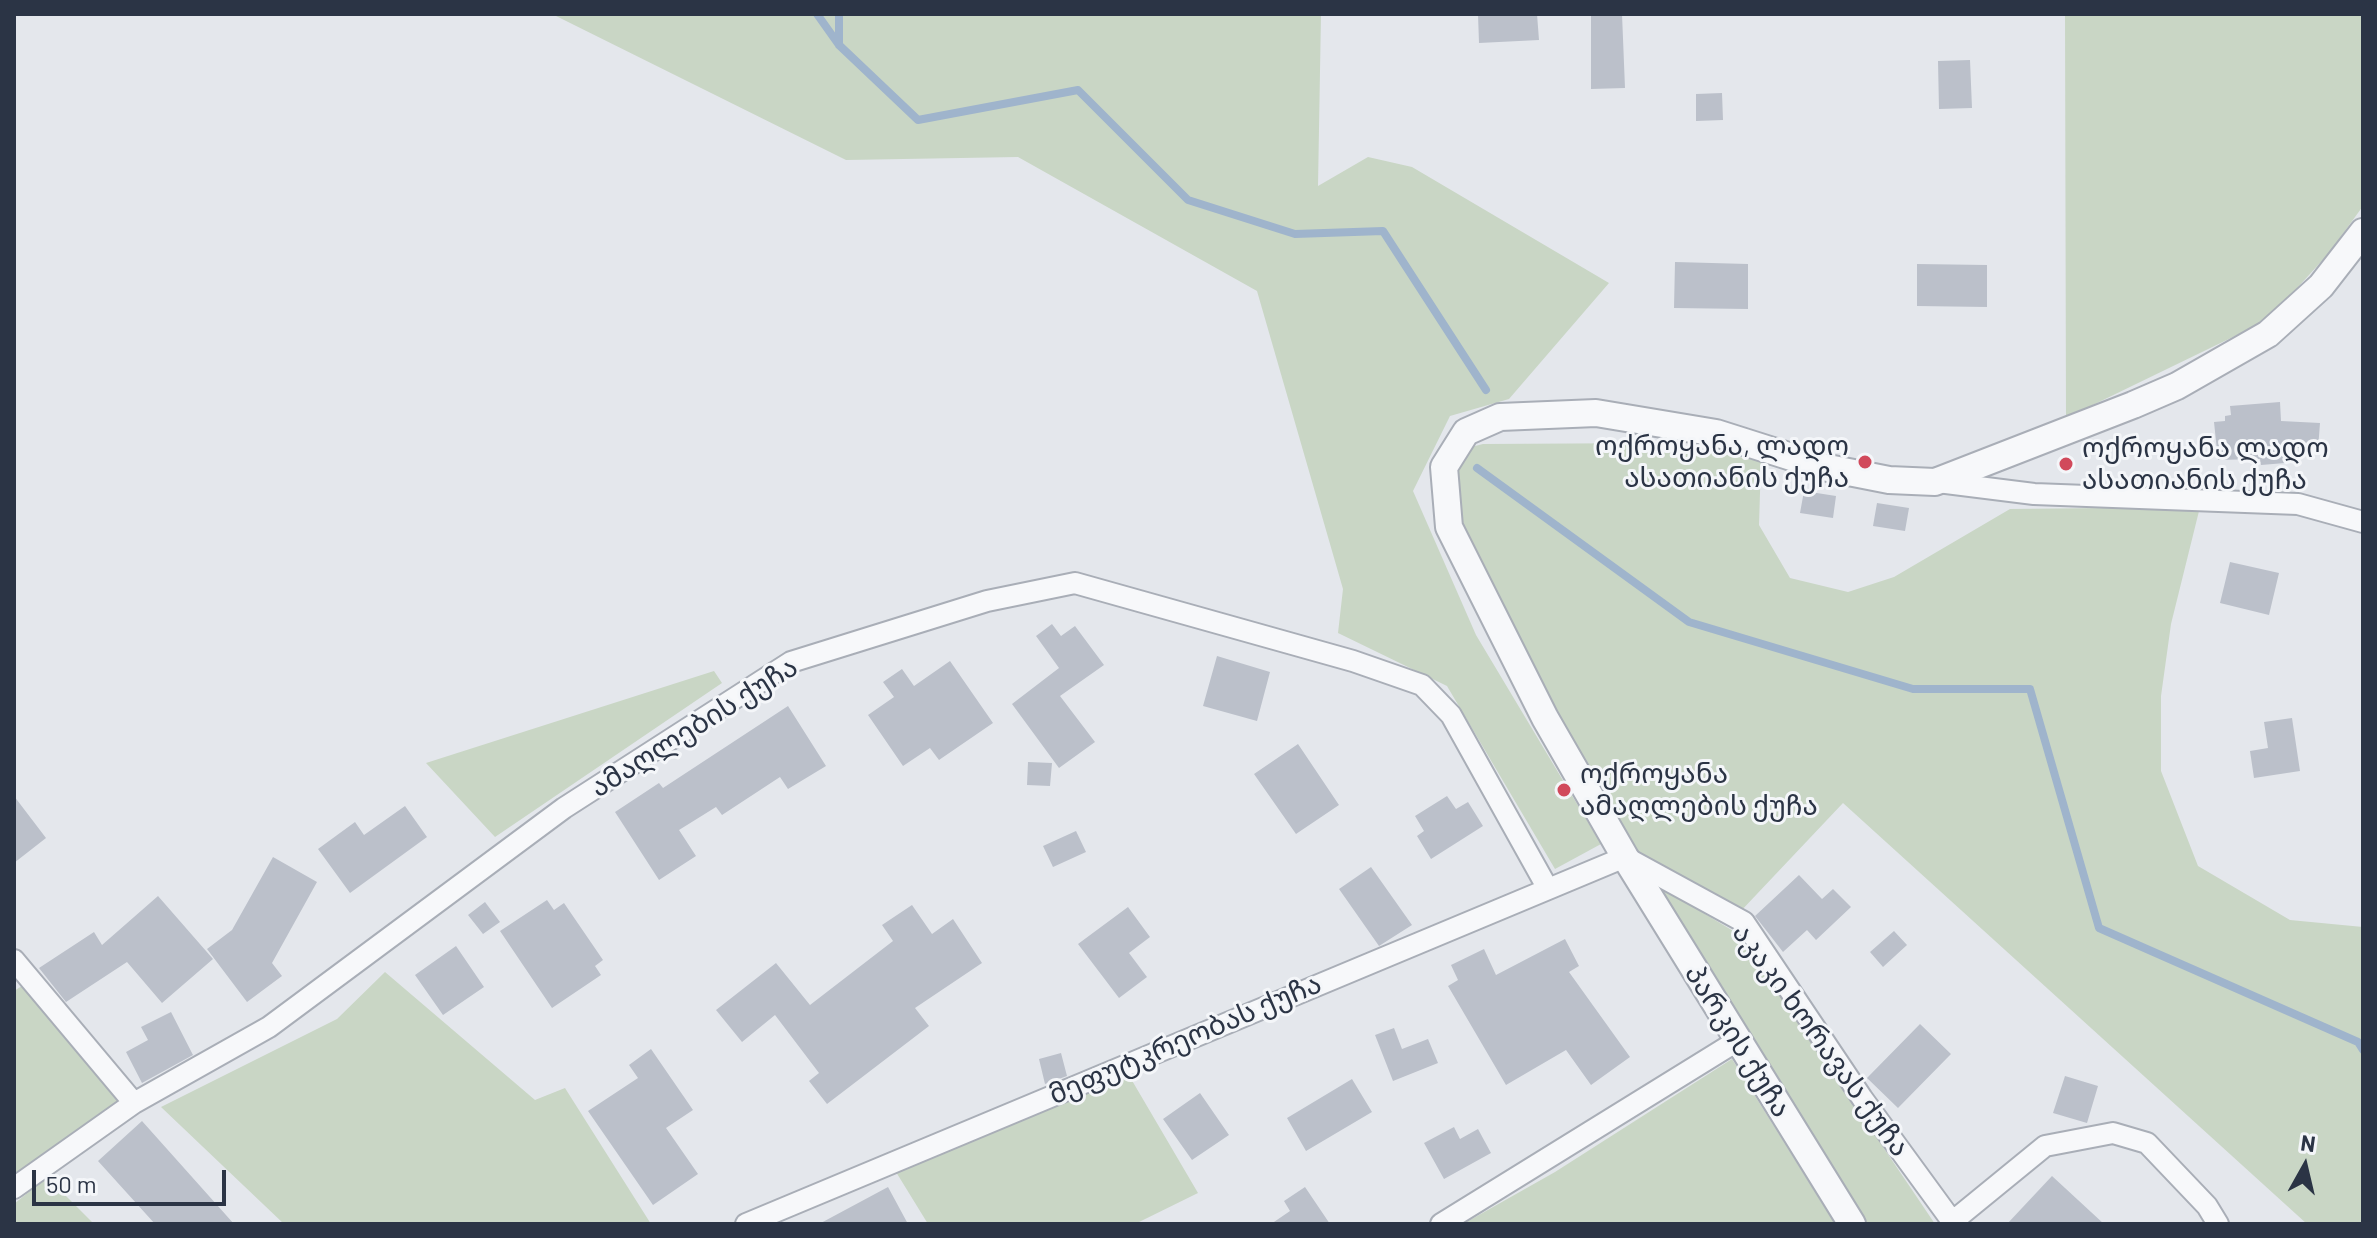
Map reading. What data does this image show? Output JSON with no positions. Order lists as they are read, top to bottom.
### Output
{
  "streets": {
    "street": [
      "ამაღლების ქუჩა",
      "მეფუტკრეობას ქუჩა",
      "აკაკი ხორავას ქუჩა",
      "პარკის ქუჩა"
    ]
  },
  "crossings": [
    ["ამაღლების ქუჩა", "მეფუტკრეობას ქუჩა"],
    ["მეფუტკრეობას ქუჩა", "აკაკი ხორავას ქუჩა"],
    ["მეფუტკრეობას ქუჩა", "პარკის ქუჩა"],
    ["აკაკი ხორავას ქუჩა", "პარკის ქუჩა"]
  ],
  "places": ["ოქროყანა, ლადო ასათიანის ქუჩა", "ოქროყანა ლადო ასათიანის ქუჩა", "ოქროყანა ამაღლების ქუჩა"],
  "scale_bar": "50 m",
  "north": "top"
}
